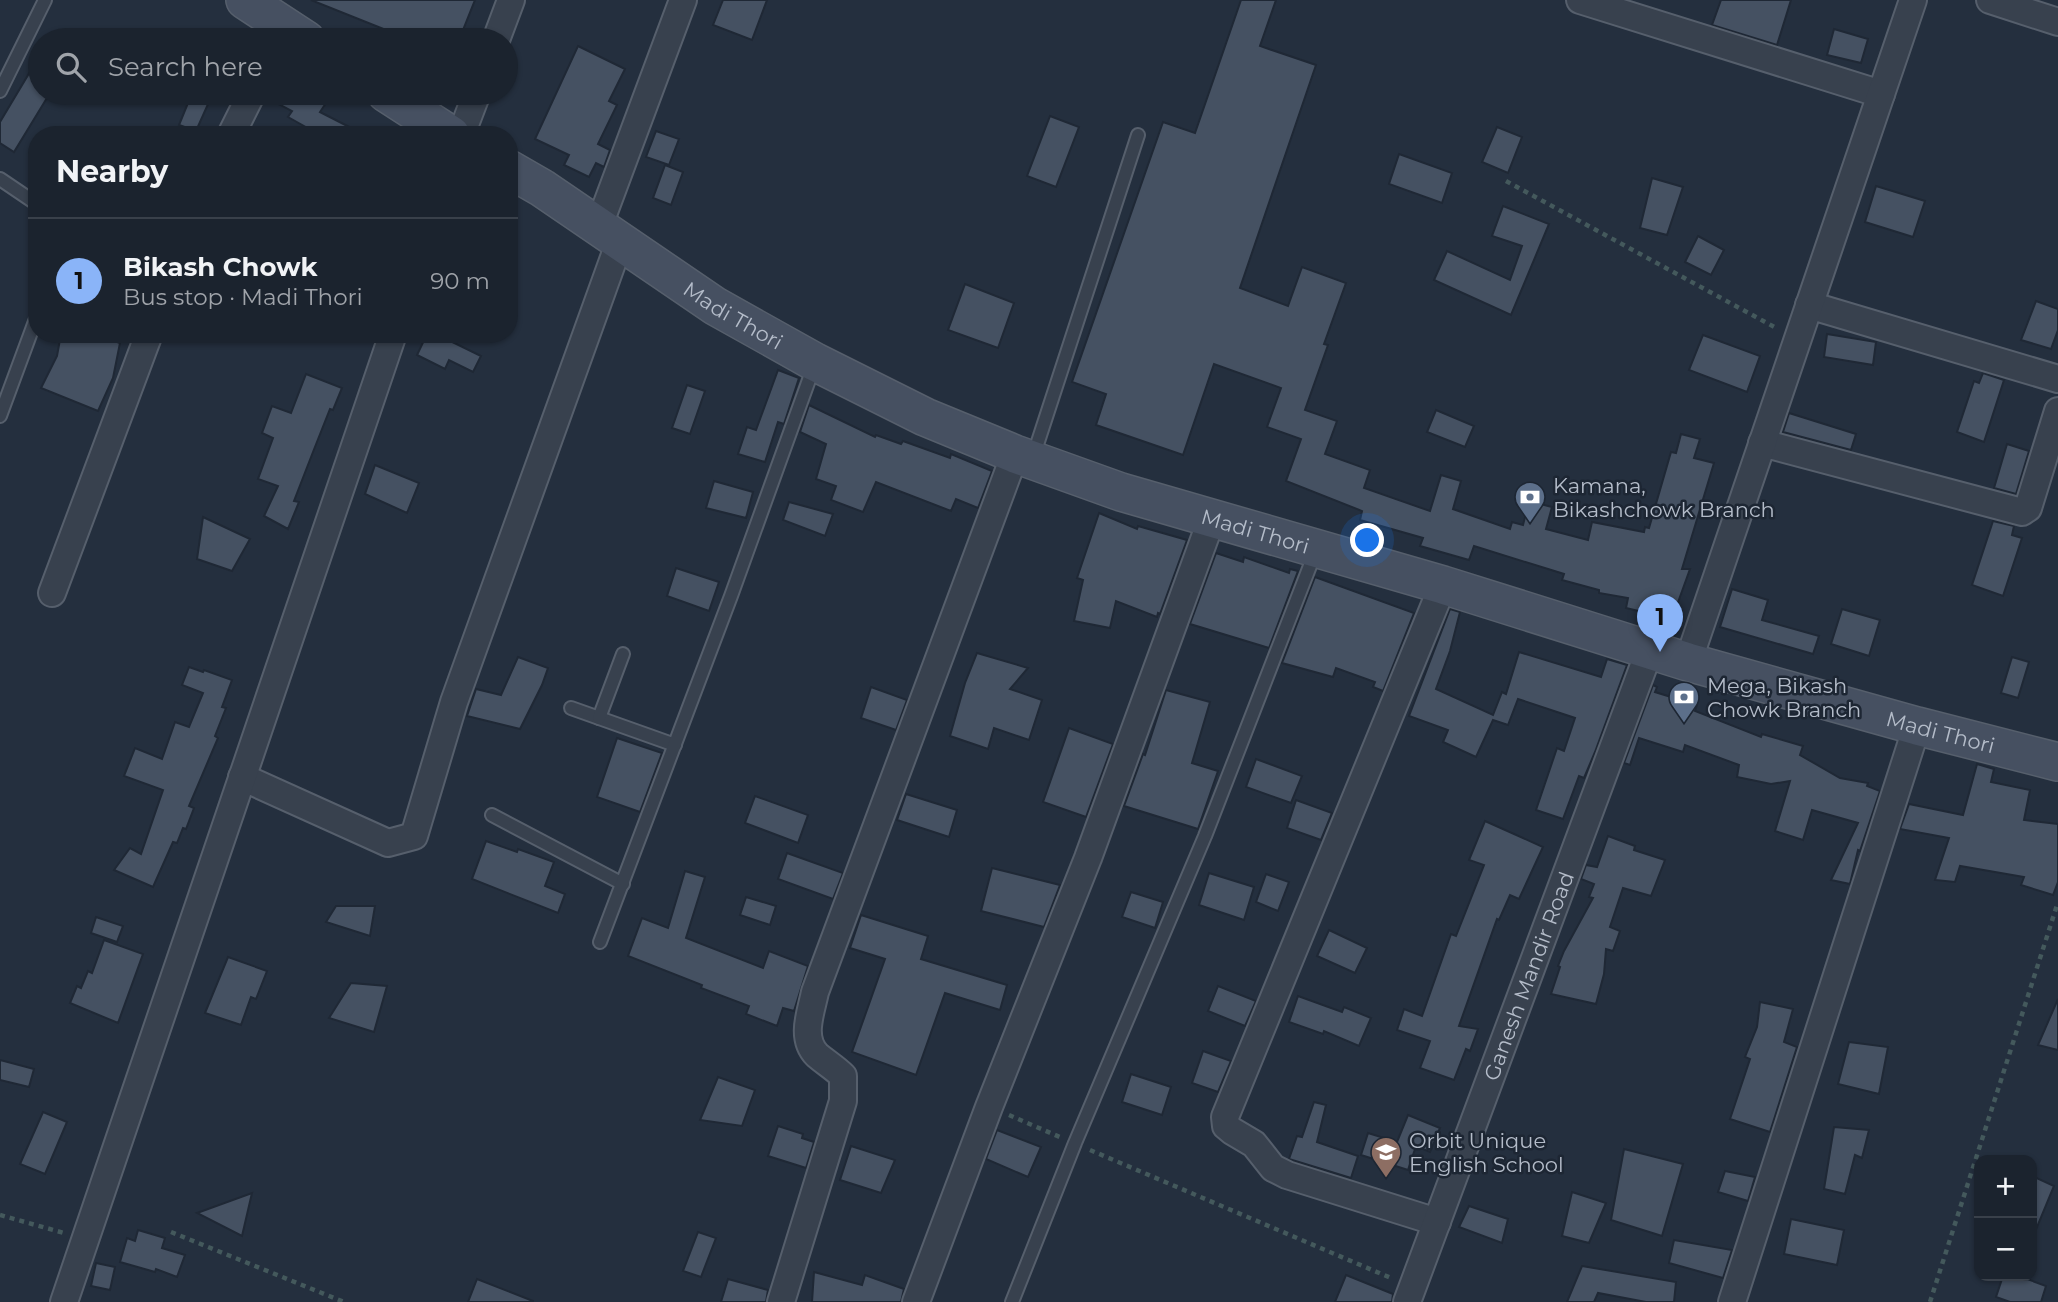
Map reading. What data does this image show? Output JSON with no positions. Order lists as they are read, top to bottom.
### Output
{
  "streets": {
    "main road": ["Madi Thori"],
    "street": ["Ganesh Mandir Road"]
  },
  "crossings": [
    ["Madi Thori", "Ganesh Mandir Road"]
  ],
  "places": {
    "bank": ["Kamana, Bikashchowk Branch", "Mega, Bikash Chowk Branch"],
    "school or university": ["Orbit Unique English School"]
  },
  "page": {
    "search": "Search here",
    "heading": "Nearby",
    "list": [
      {
        "mark": "1",
        "name": "Bikash Chowk",
        "note": "Bus stop · Madi Thori",
        "value": "90 m"
      }
    ],
    "pins": "1",
    "map_buttons": ["+", "−"]
  }
}
